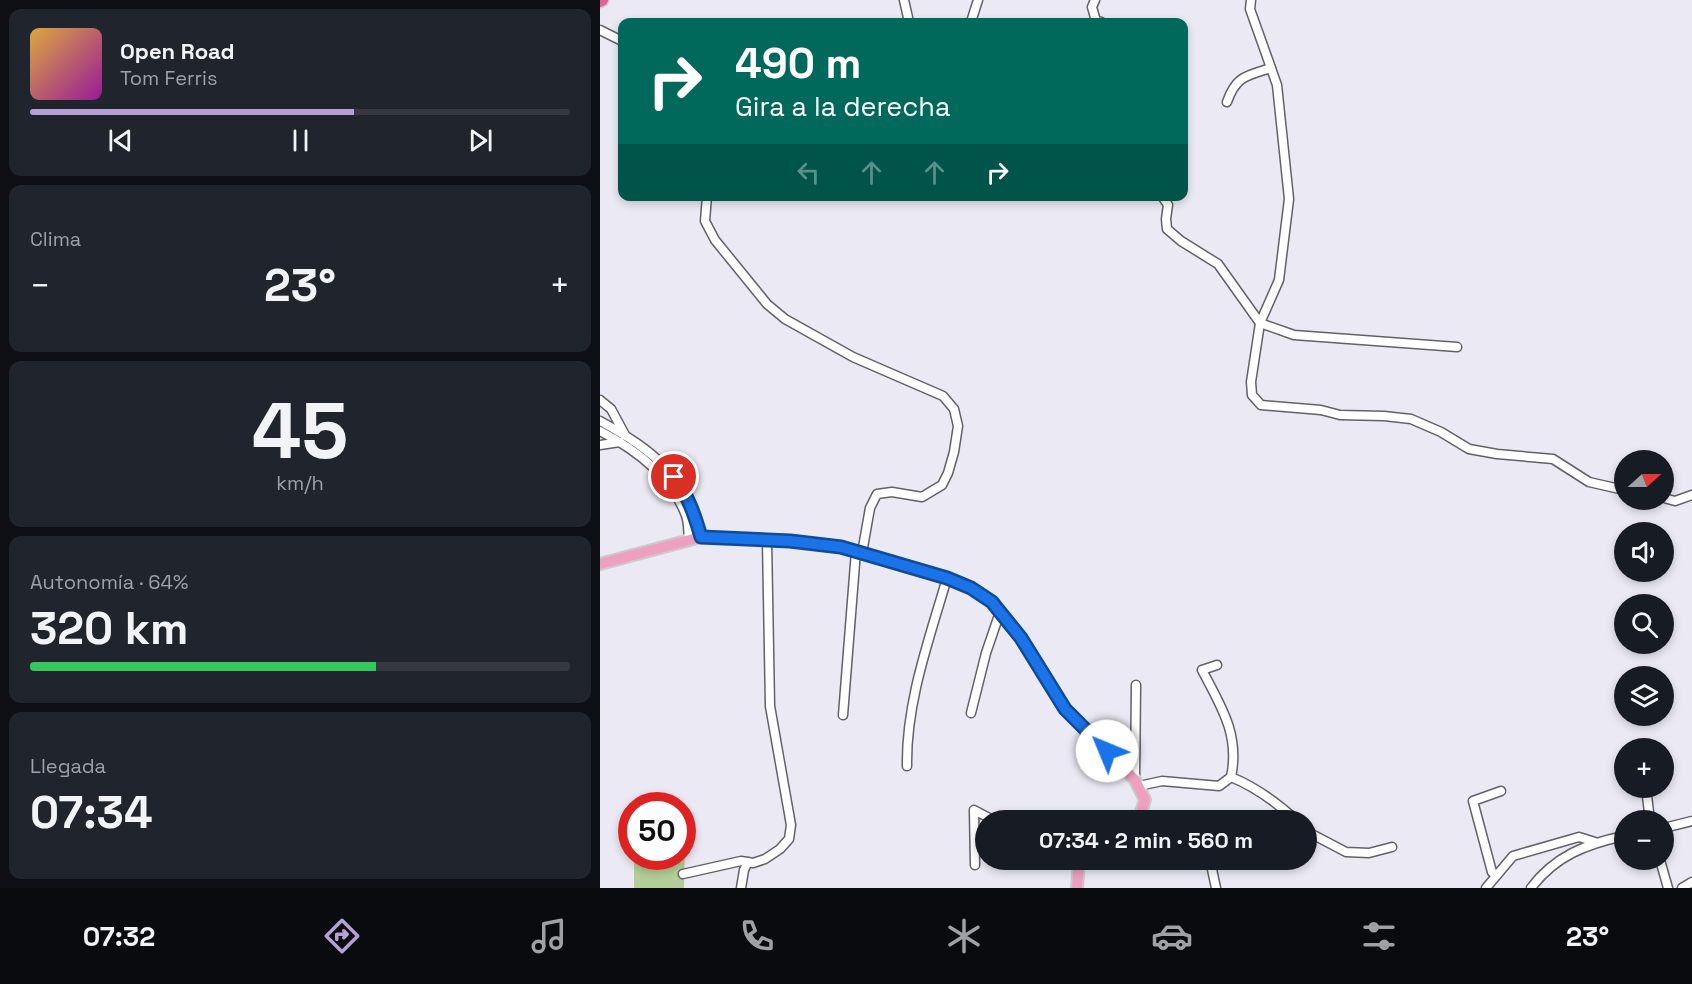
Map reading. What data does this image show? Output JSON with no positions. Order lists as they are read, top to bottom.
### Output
{
  "north": "right",
  "page": {
    "turn": ["490 m", "Gira a la derecha"],
    "song": ["Open Road", "Tom Ferris"],
    "tile": [
      "Clima",
      ["45", "km/h"],
      ["Autonomía · 64%", "320 km"],
      ["Llegada", "07:34"]
    ],
    "heat": ["−", "23°", "+"],
    "map_buttons": ["+", "−"],
    "limit": "50",
    "trip": "07:34 · 2 min · 560 m",
    "tabs": ["07:32", "23°"]
  }
}
